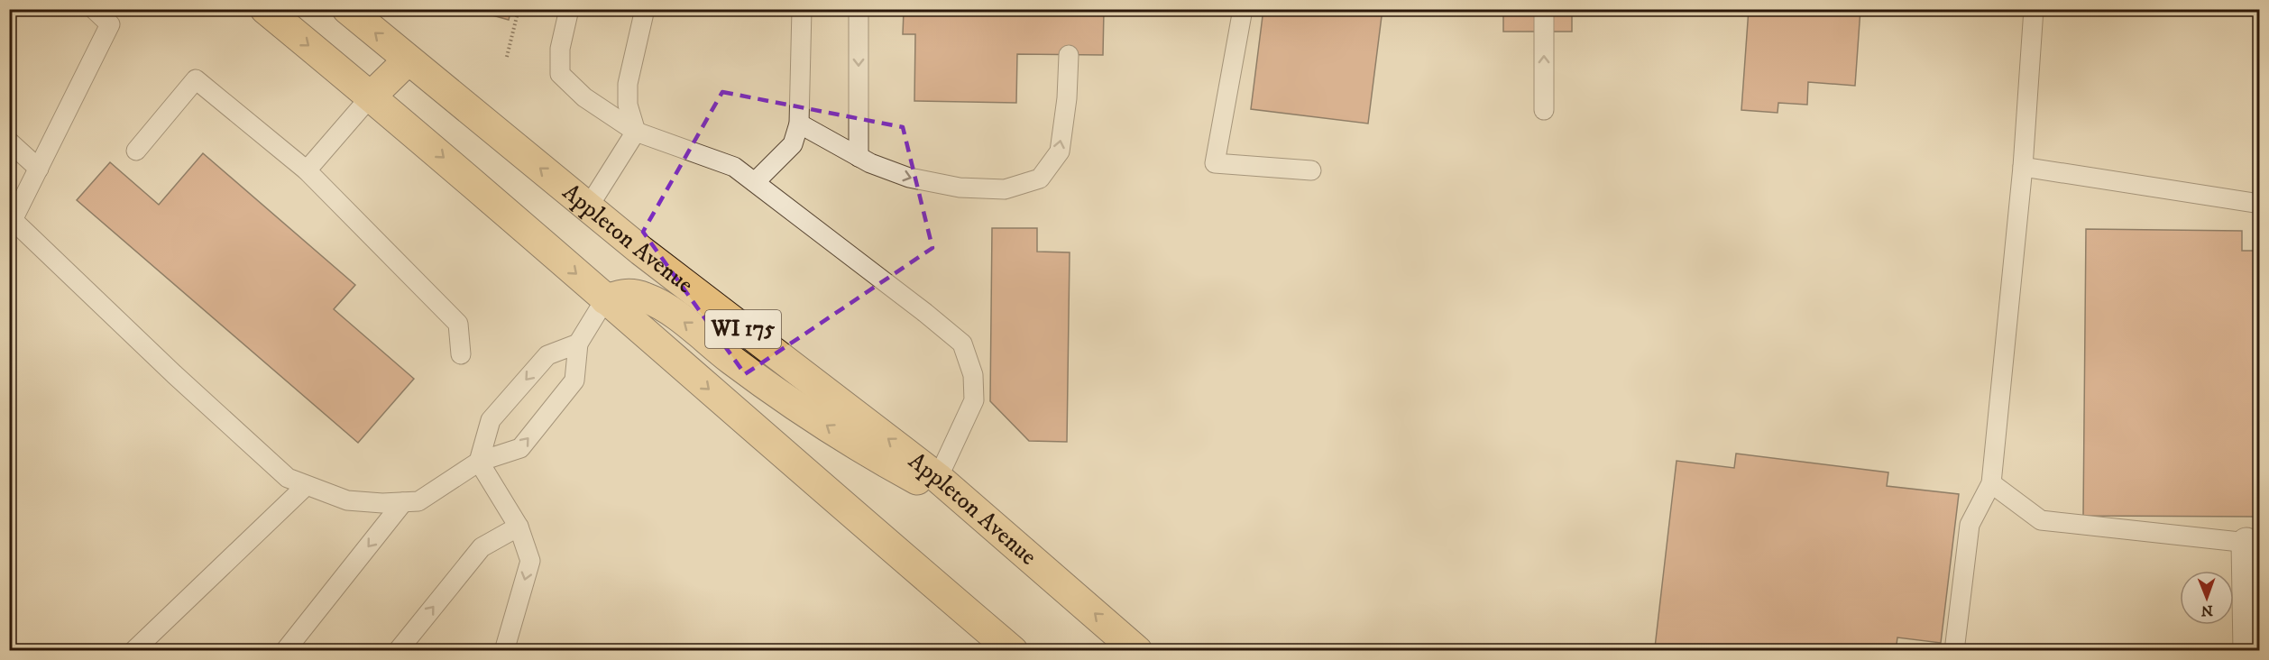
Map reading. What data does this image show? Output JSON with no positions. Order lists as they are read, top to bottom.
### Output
{
  "streets": {
    "main road": ["Appleton Avenue", "WI 175"]
  },
  "north": "bottom"
}
